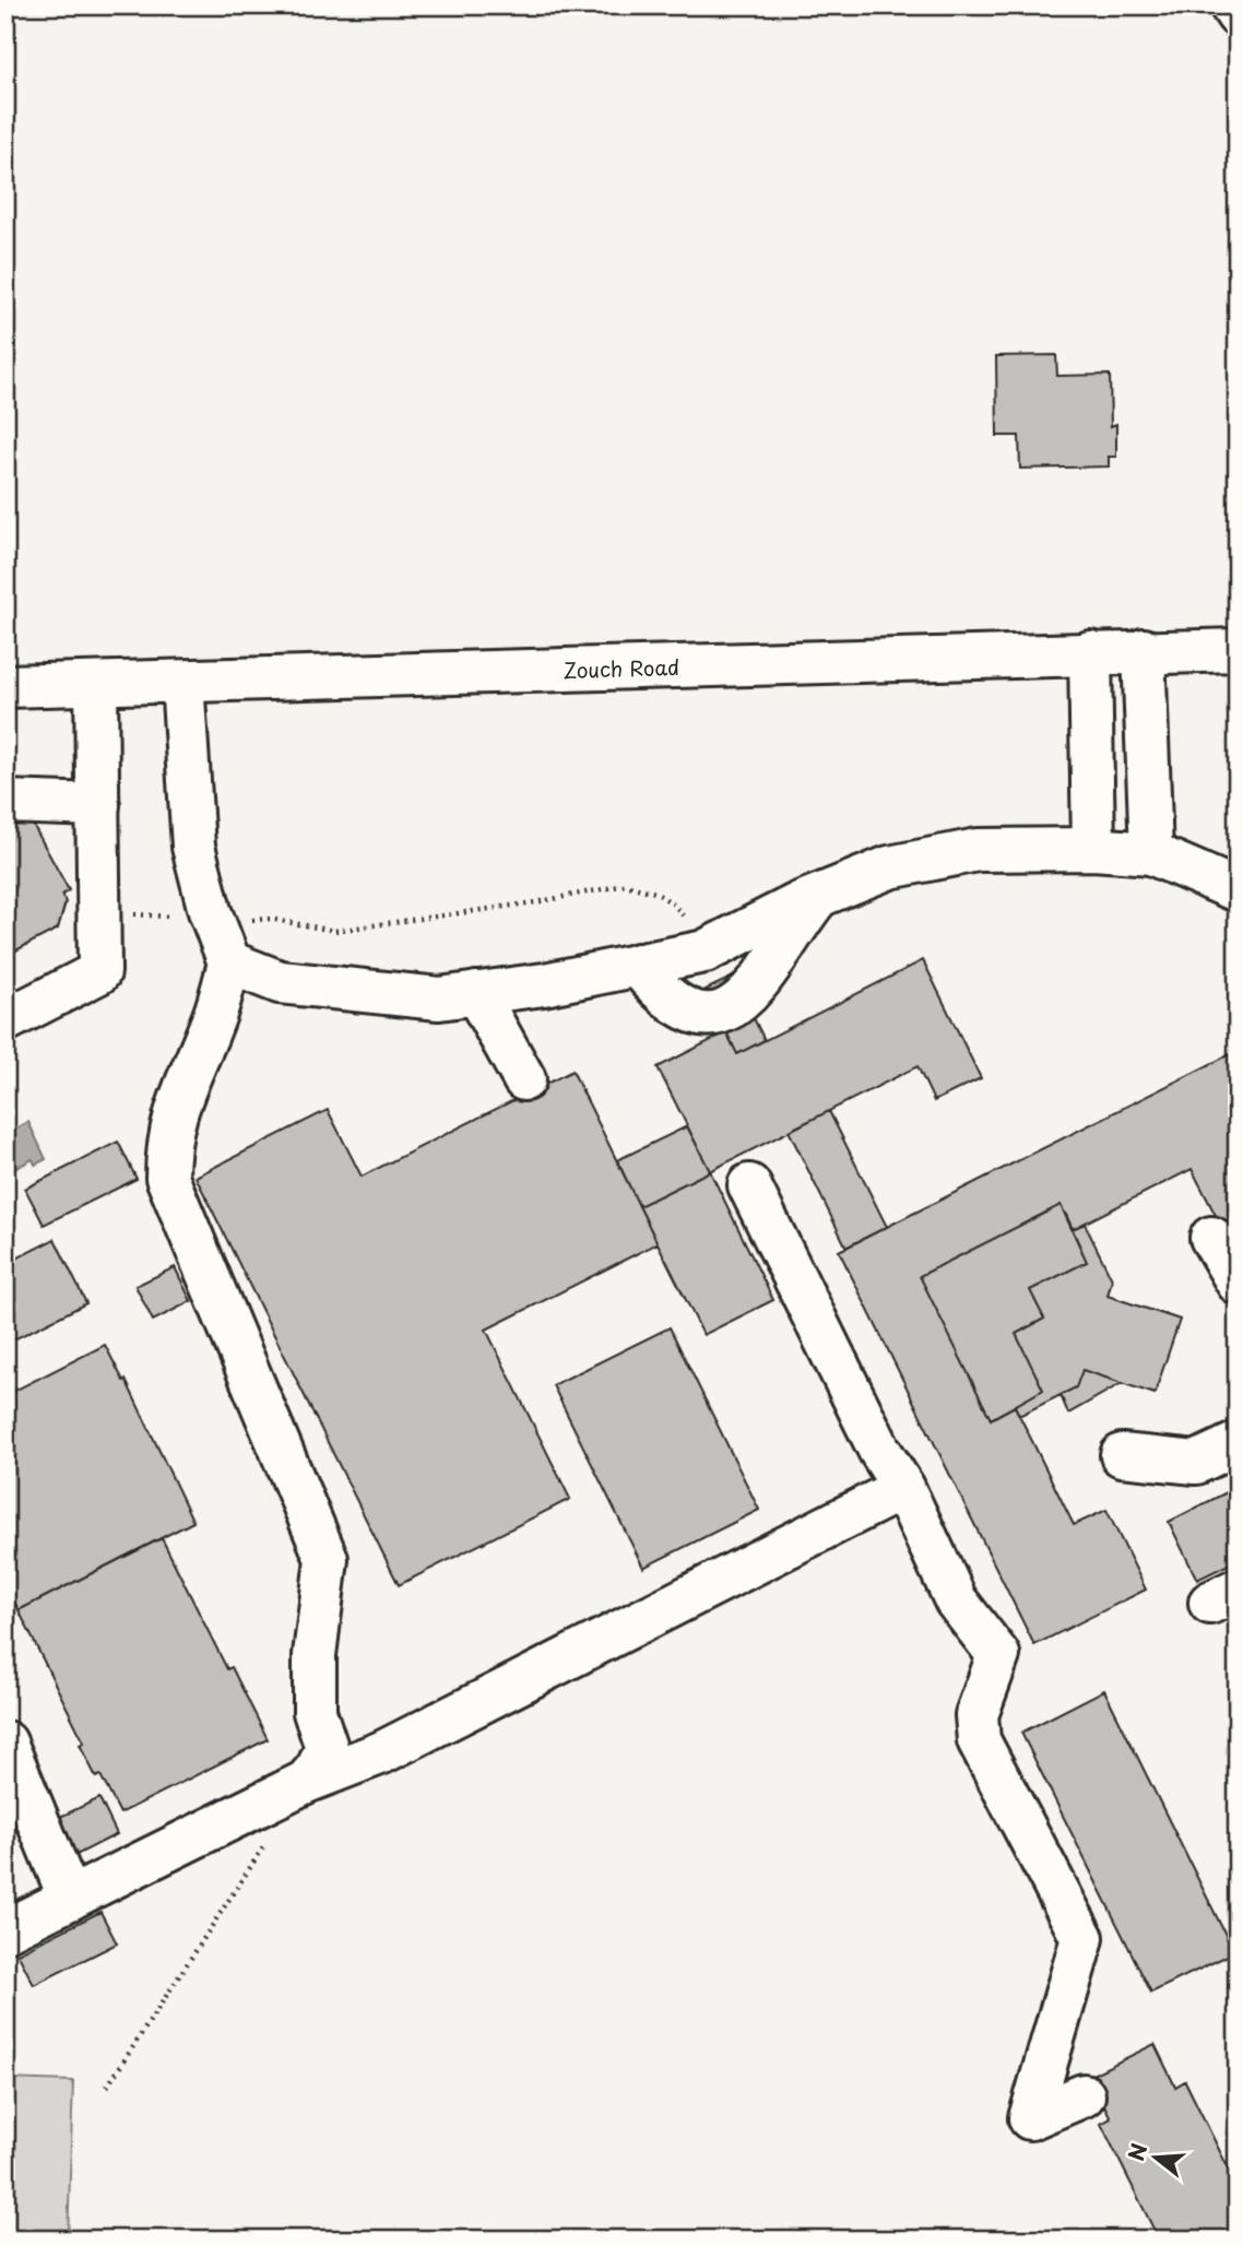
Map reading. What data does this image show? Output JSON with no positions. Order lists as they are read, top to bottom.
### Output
{
  "streets": {
    "street": ["Zouch Road"]
  },
  "north": "left"
}
